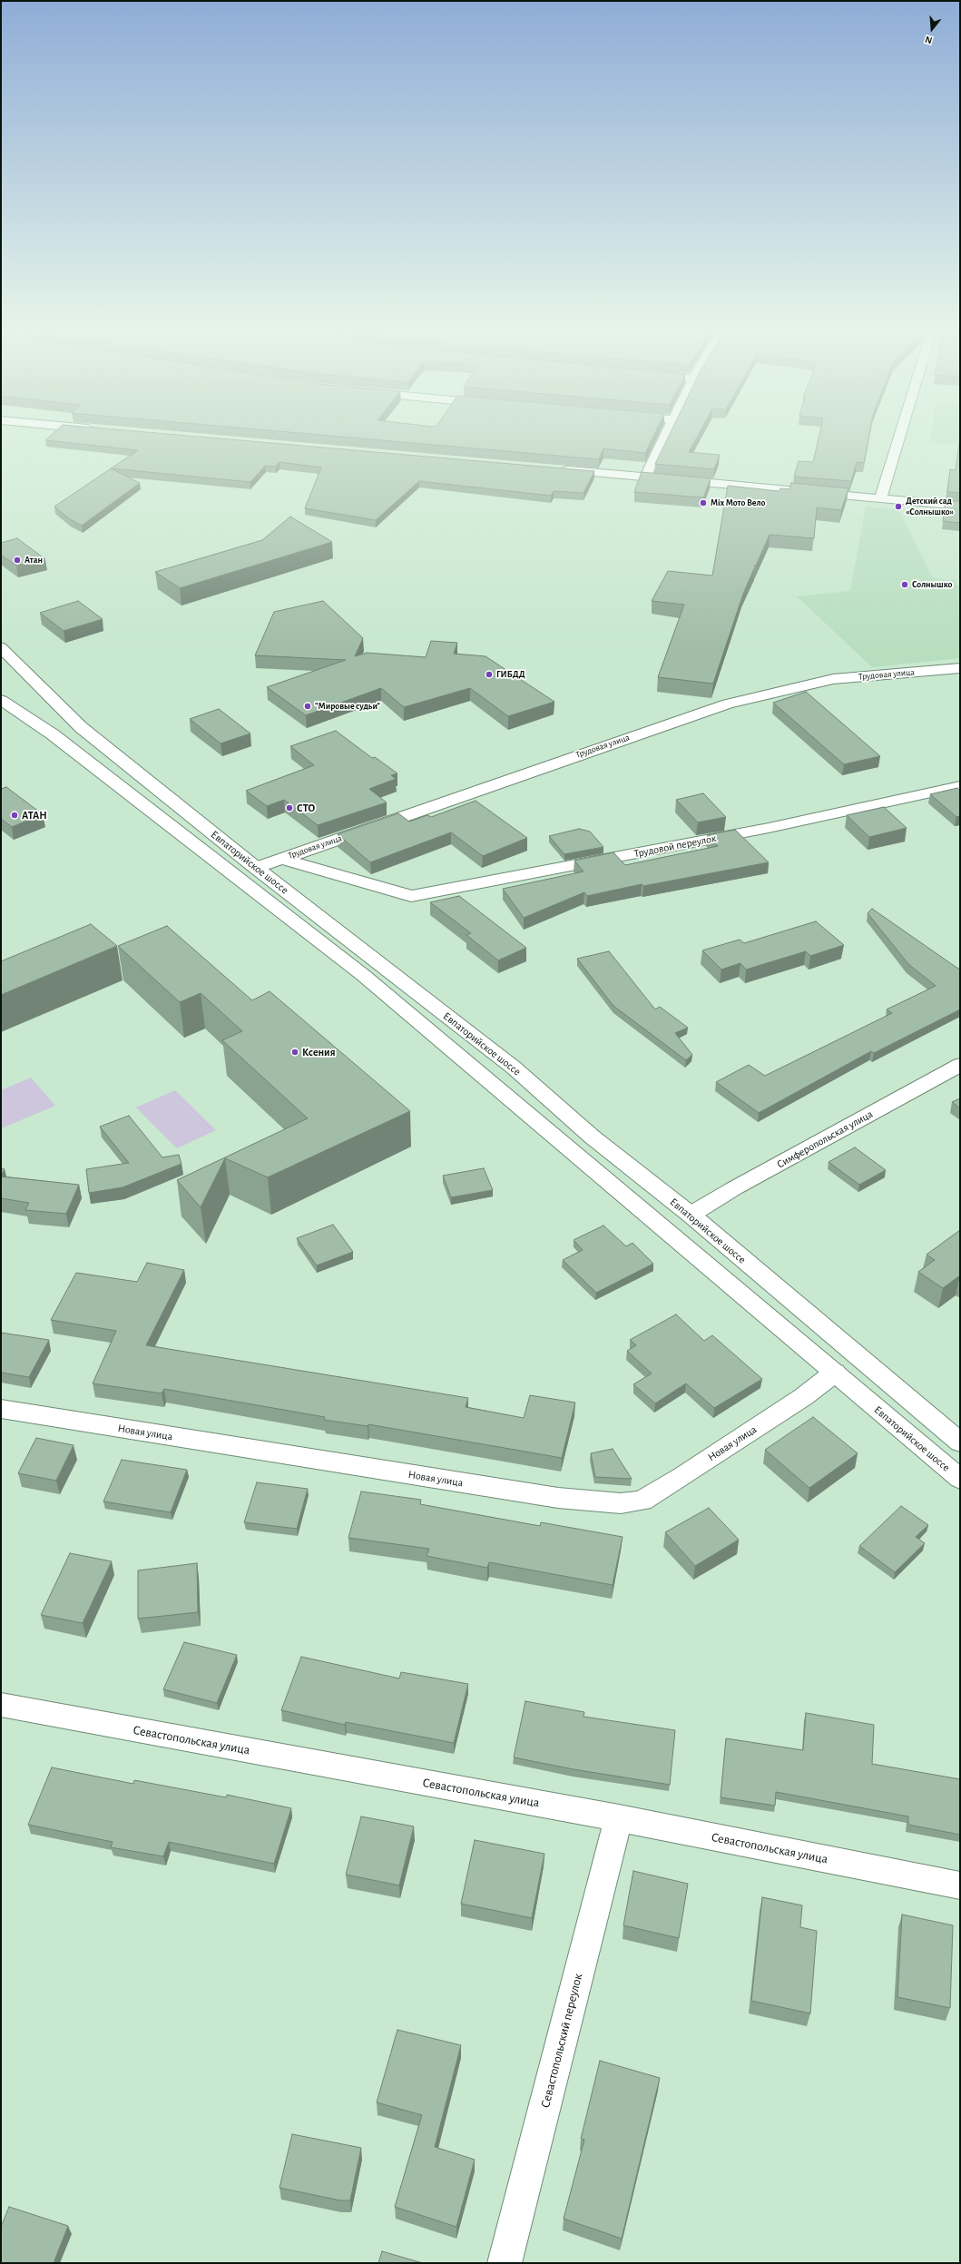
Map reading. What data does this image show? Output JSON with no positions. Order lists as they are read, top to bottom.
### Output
{
  "streets": {
    "street": [
      "Трудовая улица",
      "Трудовой переулок",
      "Евпаторийское шоссе",
      "Симферопольская улица",
      "Новая улица",
      "Севастопольская улица",
      "Севастопольский переулок"
    ]
  },
  "crossings": [
    ["Трудовая улица", "Трудовой переулок"],
    ["Трудовая улица", "Евпаторийское шоссе"],
    ["Евпаторийское шоссе", "Симферопольская улица"],
    ["Евпаторийское шоссе", "Новая улица"],
    ["Севастопольская улица", "Севастопольский переулок"]
  ],
  "places": [
    "Mix Мото Вело",
    "Детский сад «Солнышко»",
    "Атан",
    "Солнышко",
    "ГИБДД",
    "\"Мировые судьи\"",
    "СТО",
    "АТАН",
    "Ксения"
  ],
  "north": "bottom"
}
